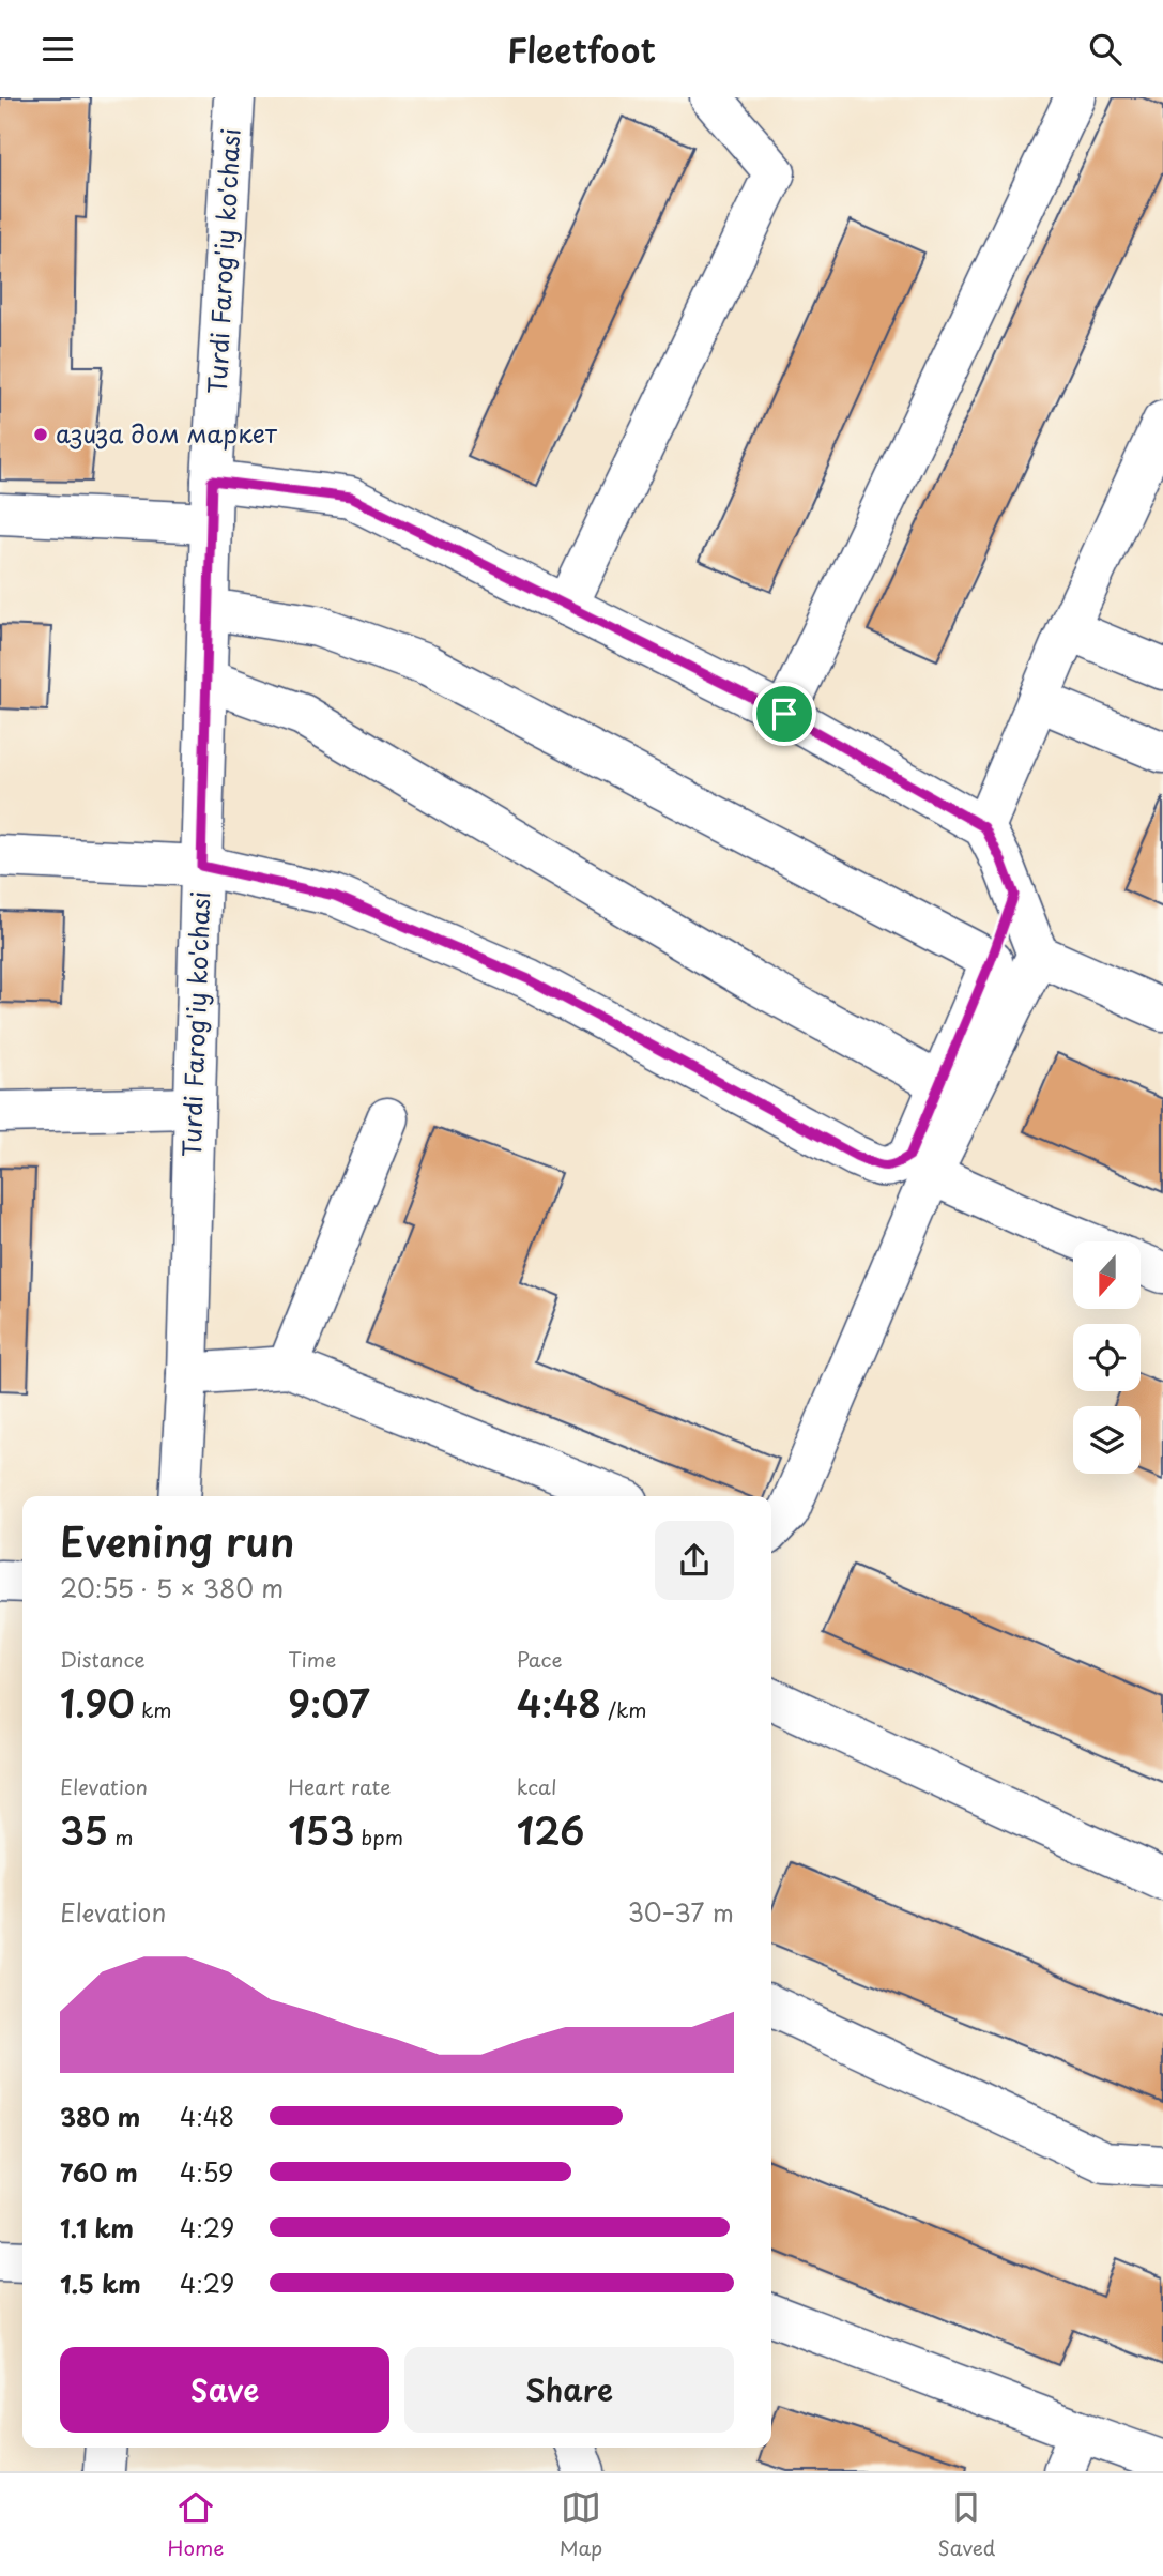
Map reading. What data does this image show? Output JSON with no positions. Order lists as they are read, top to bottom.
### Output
{
  "streets": {
    "street": ["Turdi Farog'iy ko'chasi"]
  },
  "places": ["азиза дом маркет"],
  "north": "bottom",
  "page": {
    "header": "Fleetfoot",
    "heading": ["Evening run", "20:55 · 5 × 380 m"],
    "stats": [
      ["Distance", "1.90 km"],
      ["Time", "9:07"],
      ["Pace", "4:48 /km"],
      ["Elevation", "35 m"],
      ["Heart rate", "153 bpm"],
      ["kcal", "126"]
    ],
    "chart": ["Elevation", "30–37 m"],
    "list": [
      {
        "name": "380 m",
        "note": "4:48"
      },
      {
        "name": "760 m",
        "note": "4:59"
      },
      {
        "name": "1.1 km",
        "note": "4:29"
      },
      {
        "name": "1.5 km",
        "note": "4:29"
      }
    ],
    "buttons": ["Save", "Share"],
    "tabs": ["Home", "Map", "Saved"]
  }
}
